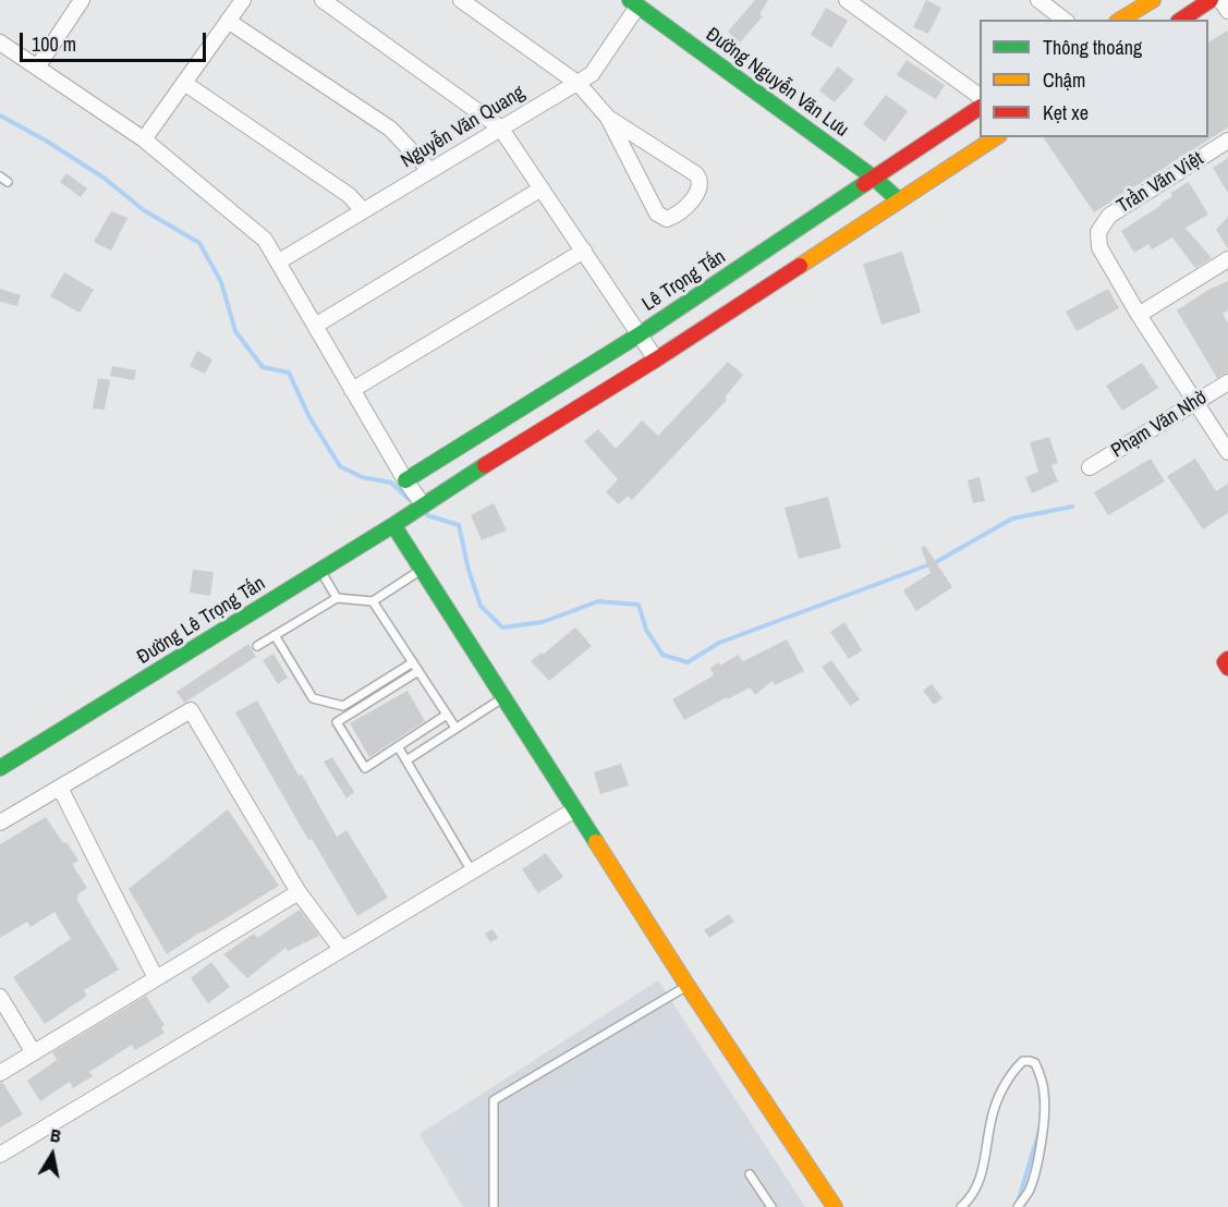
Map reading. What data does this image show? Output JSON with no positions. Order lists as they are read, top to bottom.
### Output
{
  "streets": {
    "street": [
      "Đường Nguyễn Văn Lưu",
      "Nguyễn Văn Quang",
      "Trần Văn Việt",
      "Lê Trọng Tấn",
      "Phạm Văn Nhờ",
      "Đường Lê Trọng Tấn"
    ]
  },
  "crossings": [
    ["Đường Nguyễn Văn Lưu", "Nguyễn Văn Quang"],
    ["Đường Nguyễn Văn Lưu", "Lê Trọng Tấn"]
  ],
  "legend": ["Thông thoáng", "Chậm", "Kẹt xe"],
  "scale_bar": "100 m",
  "north": "top"
}
